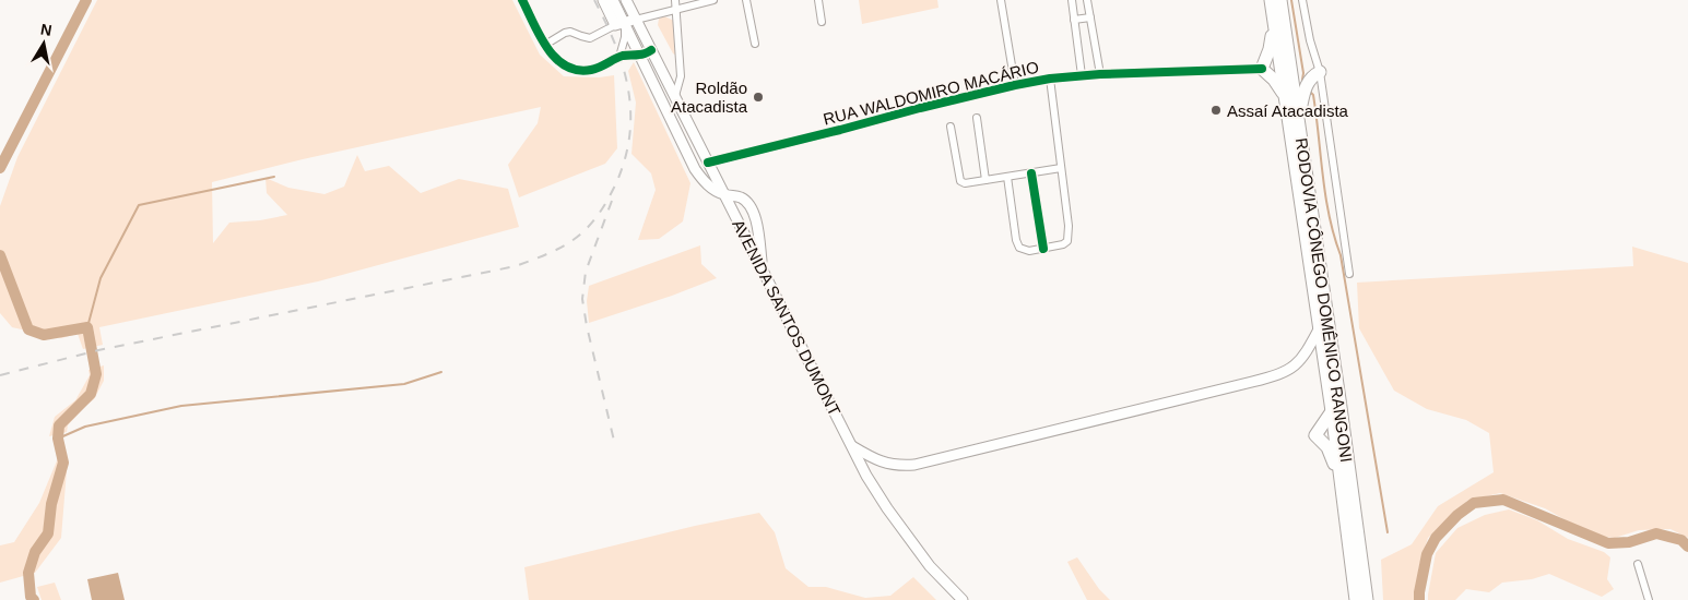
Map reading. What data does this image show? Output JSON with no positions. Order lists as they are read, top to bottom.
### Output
{
  "streets": {
    "highway": ["RODOVIA CÔNEGO DOMÊNICO RANGONI"],
    "main road": ["AVENIDA SANTOS DUMONT"],
    "street": ["RUA WALDOMIRO MACÁRIO"]
  },
  "crossings": [
    ["RUA WALDOMIRO MACÁRIO", "AVENIDA SANTOS DUMONT"]
  ],
  "places": ["Roldão Atacadista", "Assaí Atacadista"],
  "north": "top"
}
